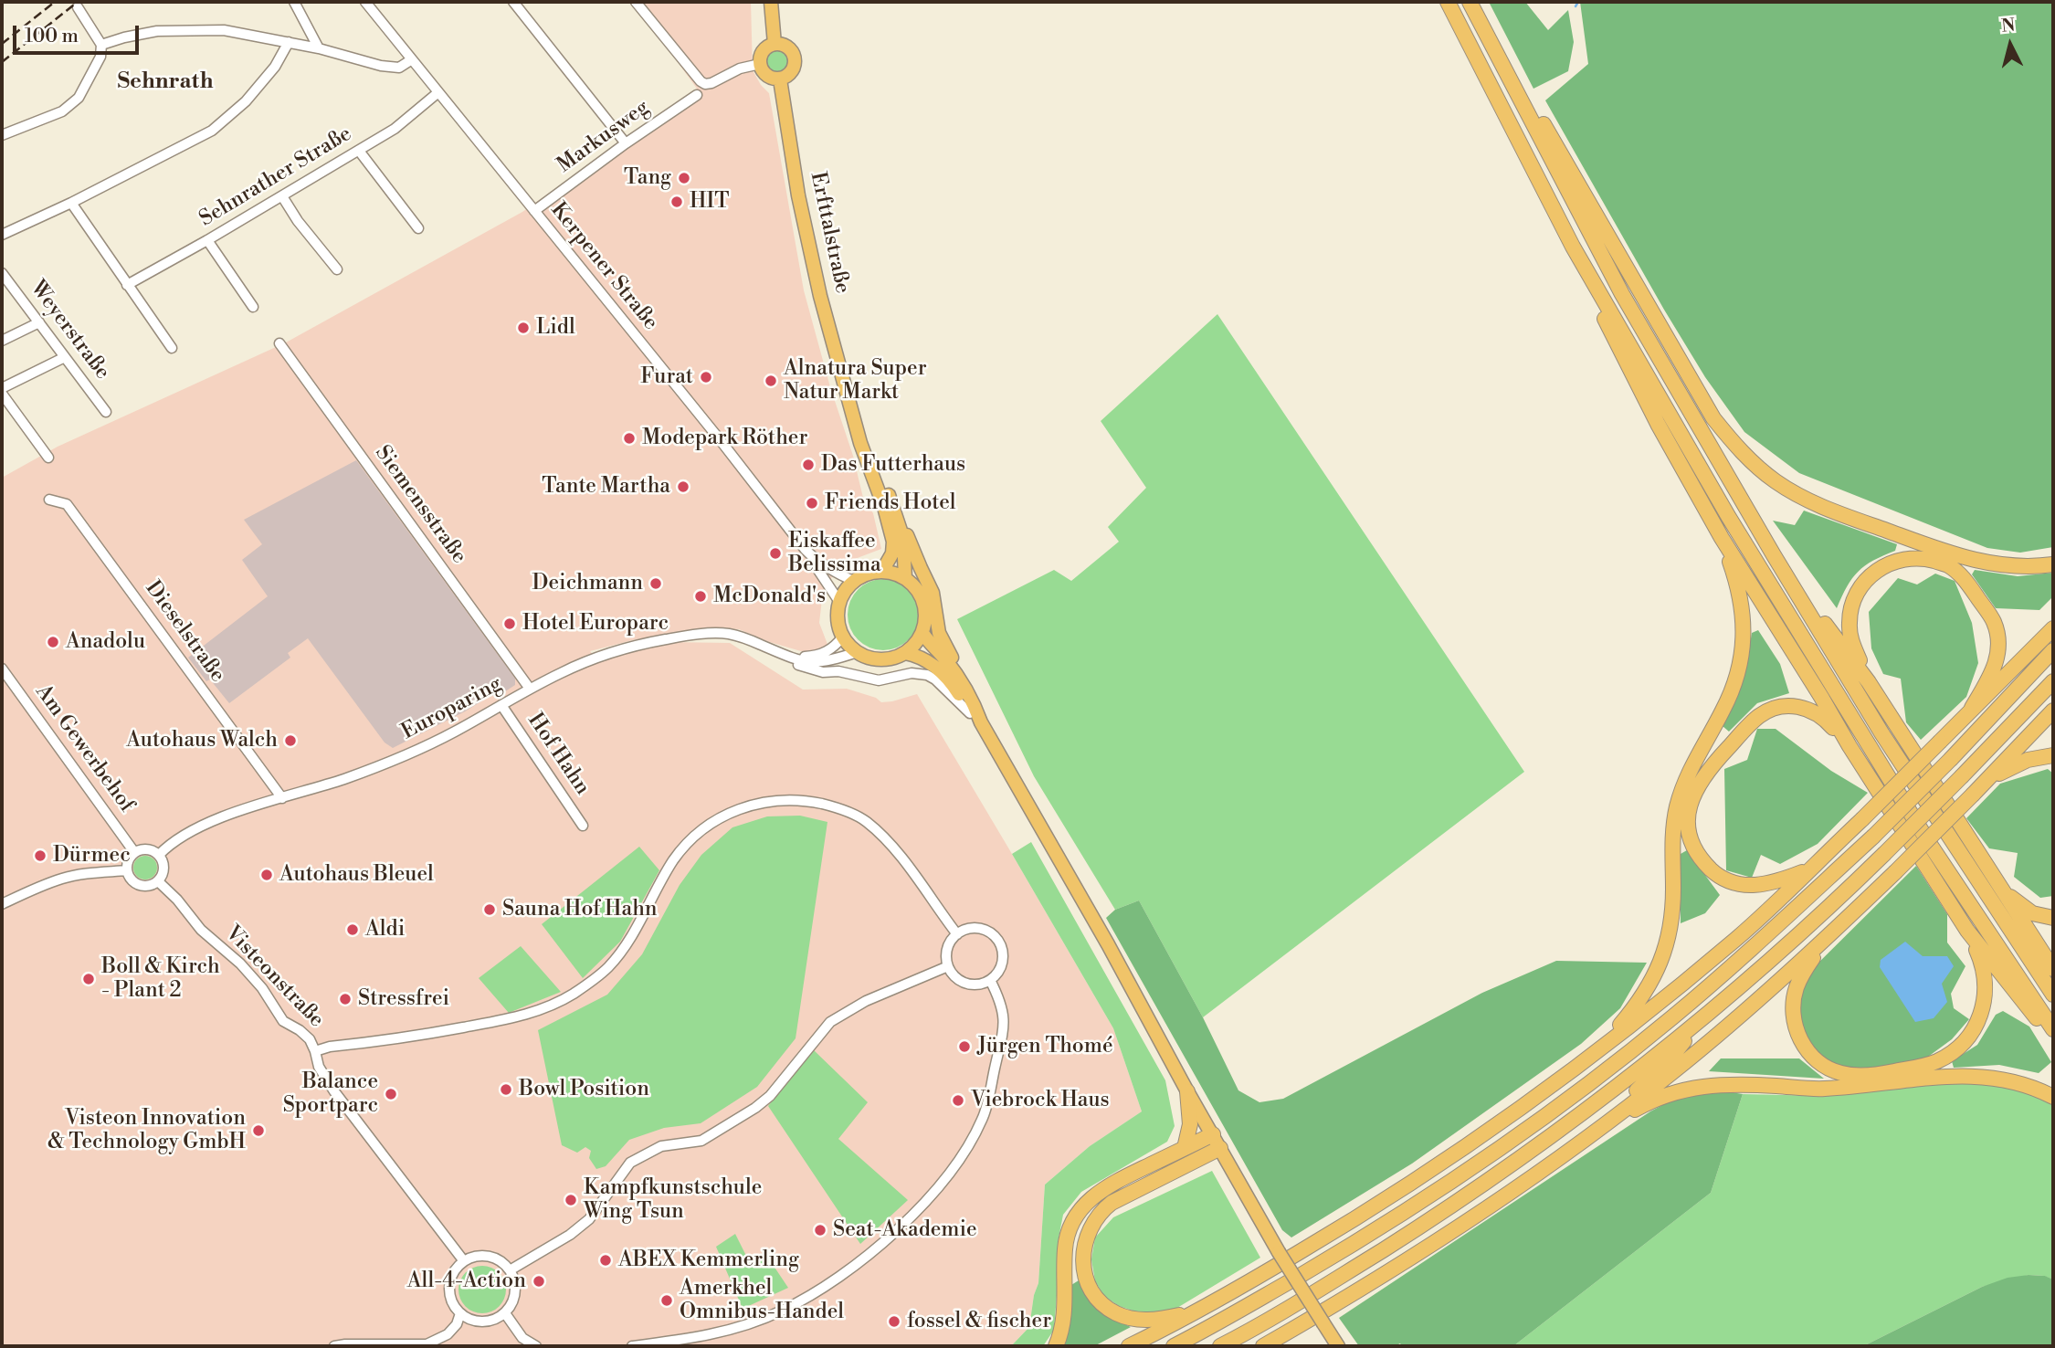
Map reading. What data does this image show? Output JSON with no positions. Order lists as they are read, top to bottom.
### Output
{
  "streets": {
    "main road": ["Erfttalstraße"],
    "street": [
      "Markusweg",
      "Sehnrather Straße",
      "Kerpener Straße",
      "Weyerstraße",
      "Siemensstraße",
      "Dieselstraße",
      "Europaring",
      "Am Gewerbehof",
      "Hof Hahn",
      "Visteonstraße"
    ]
  },
  "crossings": [
    ["Markusweg", "Kerpener Straße"],
    ["Sehnrather Straße", "Kerpener Straße"],
    ["Siemensstraße", "Europaring"],
    ["Dieselstraße", "Europaring"],
    ["Europaring", "Am Gewerbehof"],
    ["Europaring", "Hof Hahn"],
    ["Europaring", "Visteonstraße"],
    ["Am Gewerbehof", "Visteonstraße"]
  ],
  "districts": ["Sehnrath"],
  "places": [
    "Tang",
    "HIT",
    "Lidl",
    "Furat",
    "Alnatura Super Natur Markt",
    "Modepark Röther",
    "Das Futterhaus",
    "Tante Martha",
    "Friends Hotel",
    "Eiskaffee Belissima",
    "Deichmann",
    "McDonald's",
    "Hotel Europarc",
    "Anadolu",
    "Autohaus Walch",
    "Dürmec",
    "Autohaus Bleuel",
    "Sauna Hof Hahn",
    "Aldi",
    "Boll & Kirch - Plant 2",
    "Stressfrei",
    "Jürgen Thomé",
    "Bowl Position",
    "Balance Sportparc",
    "Viebrock Haus",
    "Visteon Innovation & Technology GmbH",
    "Kampfkunstschule Wing Tsun",
    "Seat-Akademie",
    "ABEX Kemmerling",
    "All-4-Action",
    "Amerkhel Omnibus-Handel",
    "fossel & fischer"
  ],
  "scale_bar": "100 m",
  "north": "top"
}
